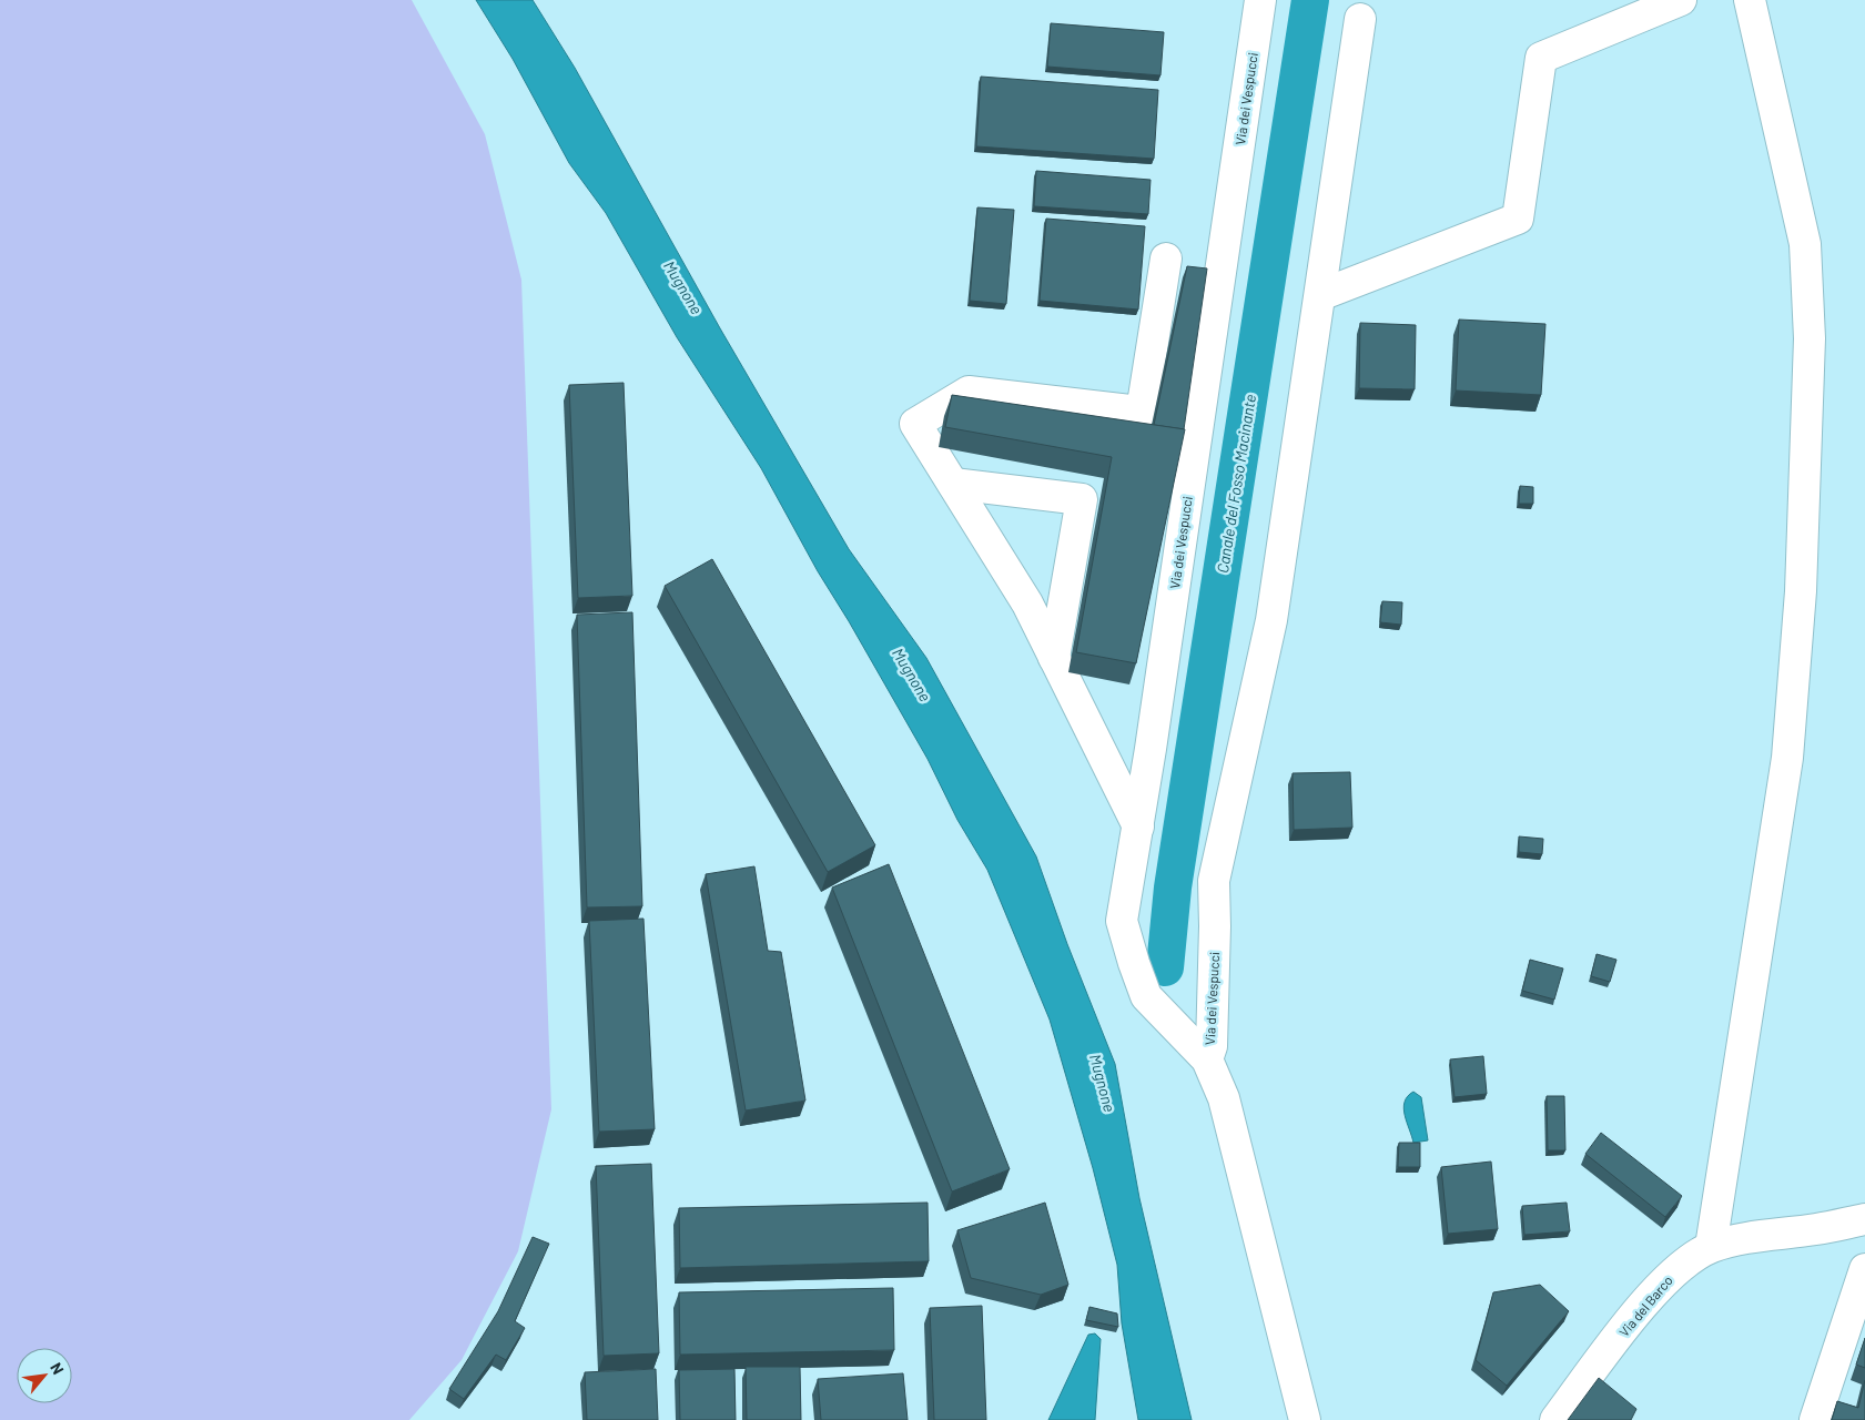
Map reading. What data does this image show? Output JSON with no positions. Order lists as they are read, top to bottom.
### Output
{
  "streets": {
    "street": ["Via dei Vespucci", "Via del Barco"]
  },
  "water": ["Mugnone", "Canale del Fosso Macinante"],
  "north": "top right"
}
